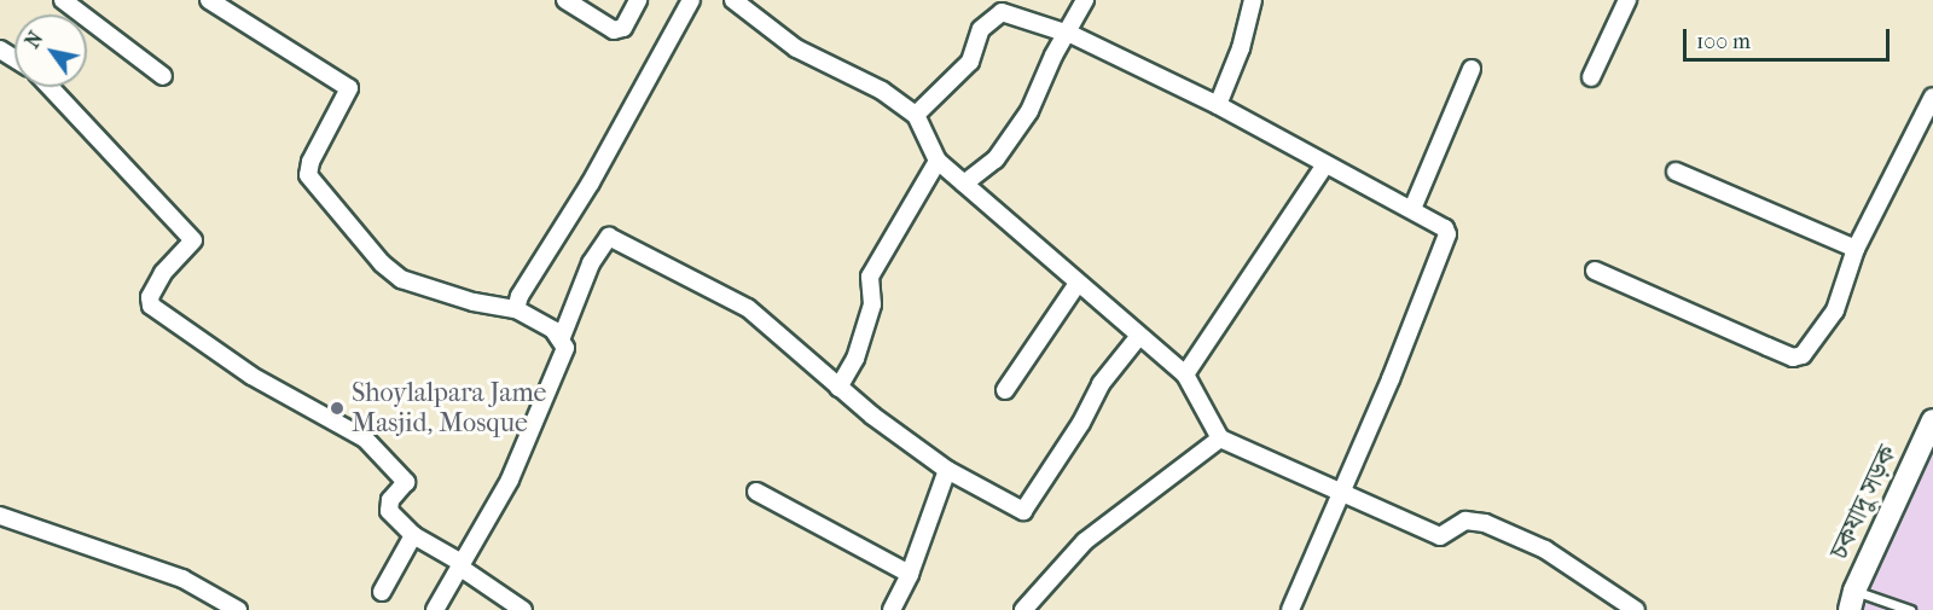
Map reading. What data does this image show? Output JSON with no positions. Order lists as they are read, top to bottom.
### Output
{
  "streets": {
    "street": ["চকযাদু সড়ক"]
  },
  "places": ["Shoylalpara Jame Masjid, Mosque"],
  "scale_bar": "100 m",
  "north": "top left"
}
